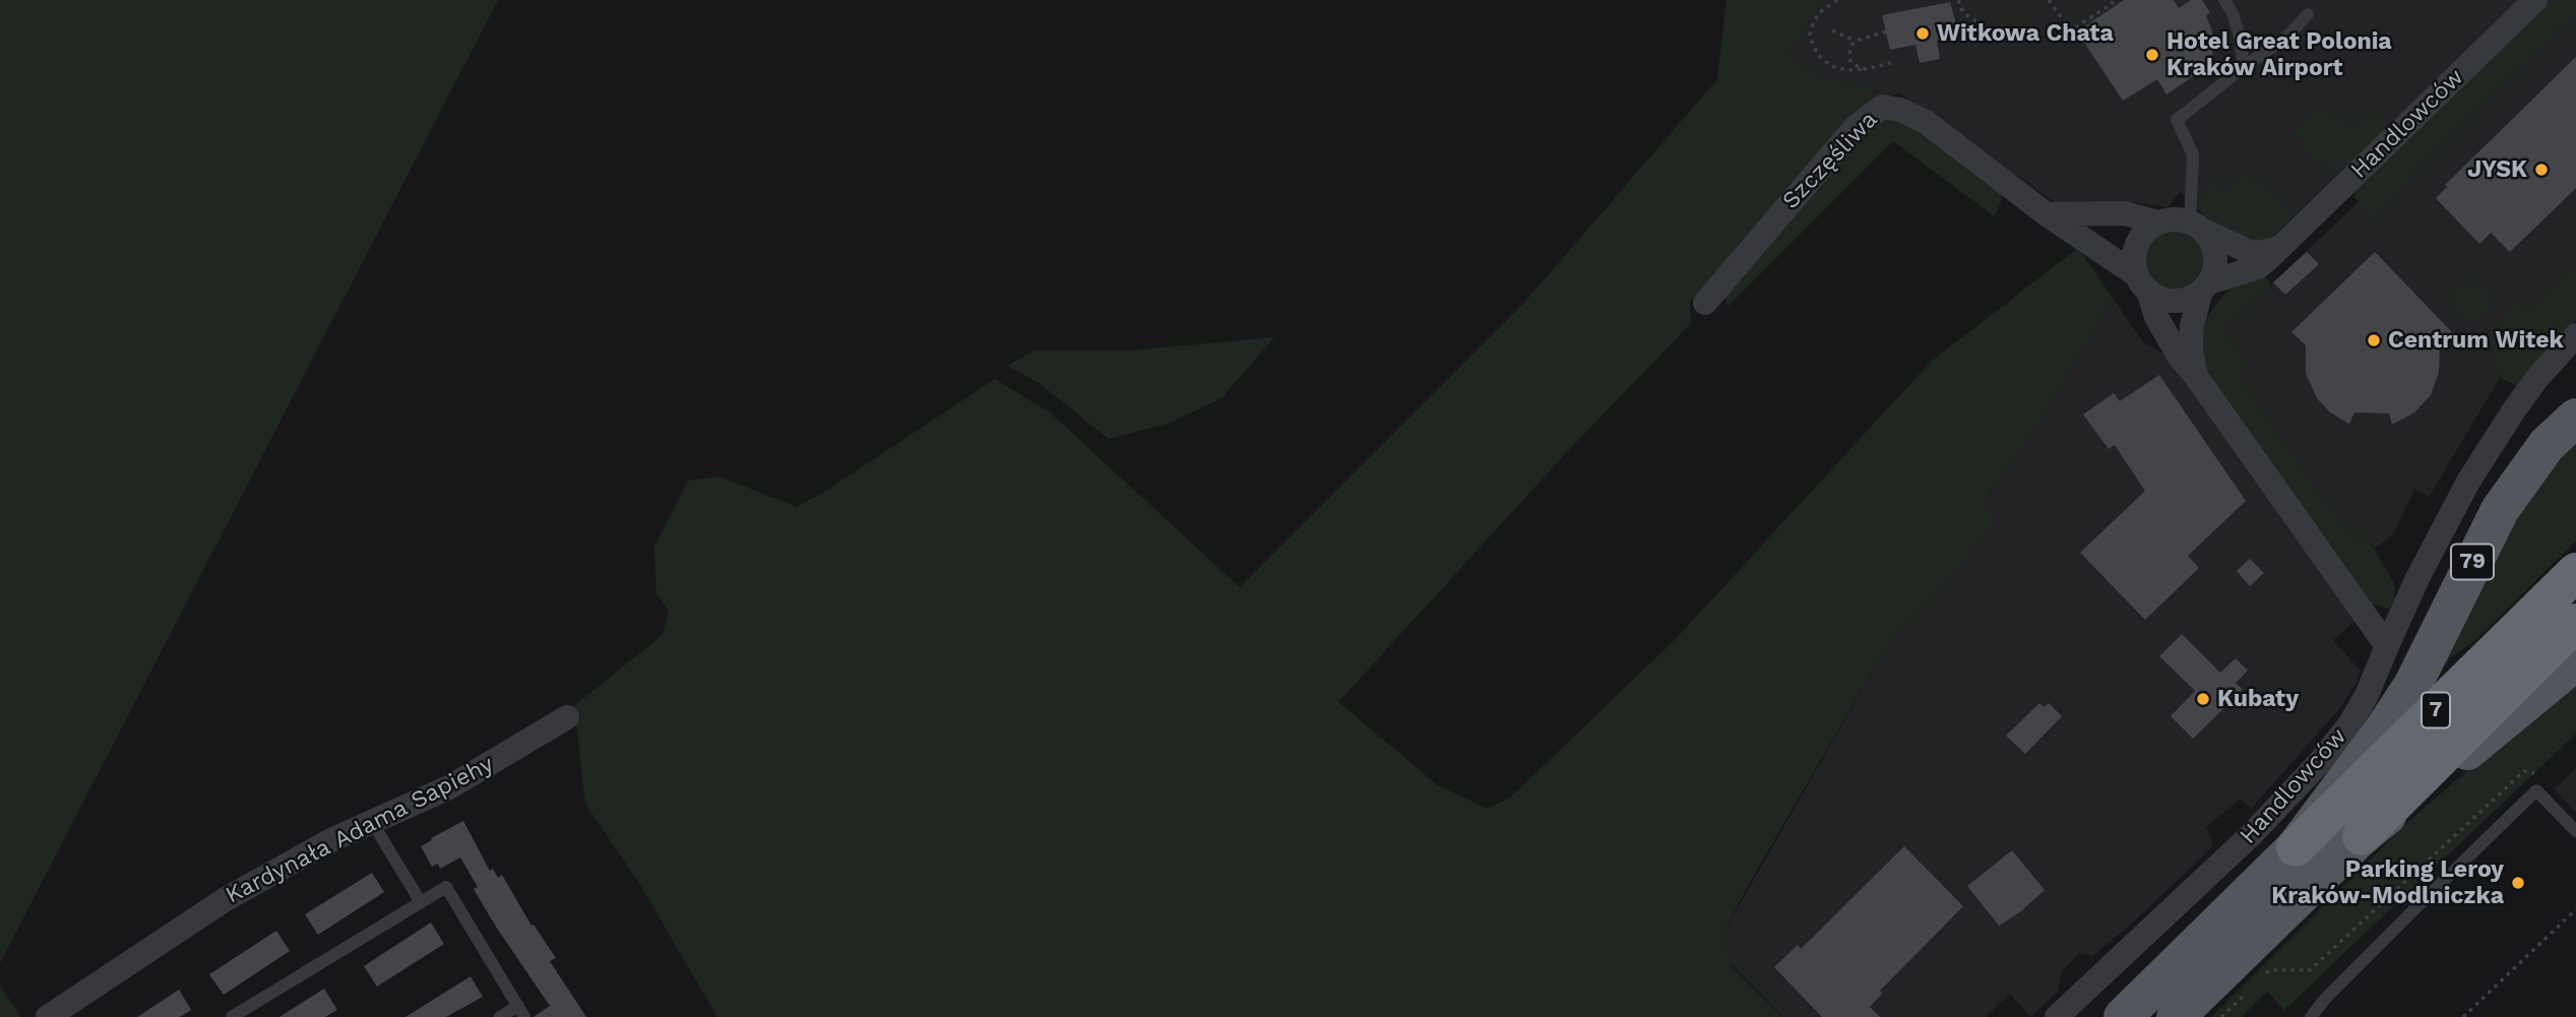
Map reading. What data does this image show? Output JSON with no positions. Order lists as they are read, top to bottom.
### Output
{
  "streets": {
    "highway": ["7"],
    "main road": ["79"],
    "street": ["Handlowców", "Szczęśliwa", "Kardynała Adama Sapiehy"]
  },
  "crossings": [
    ["Handlowców", "Szczęśliwa"],
    ["79", "7"]
  ],
  "places": [
    "Witkowa Chata",
    "Hotel Great Polonia Kraków Airport",
    "JYSK",
    "Centrum Witek",
    "Kubaty",
    "Parking Leroy Kraków-Modlniczka"
  ]
}
